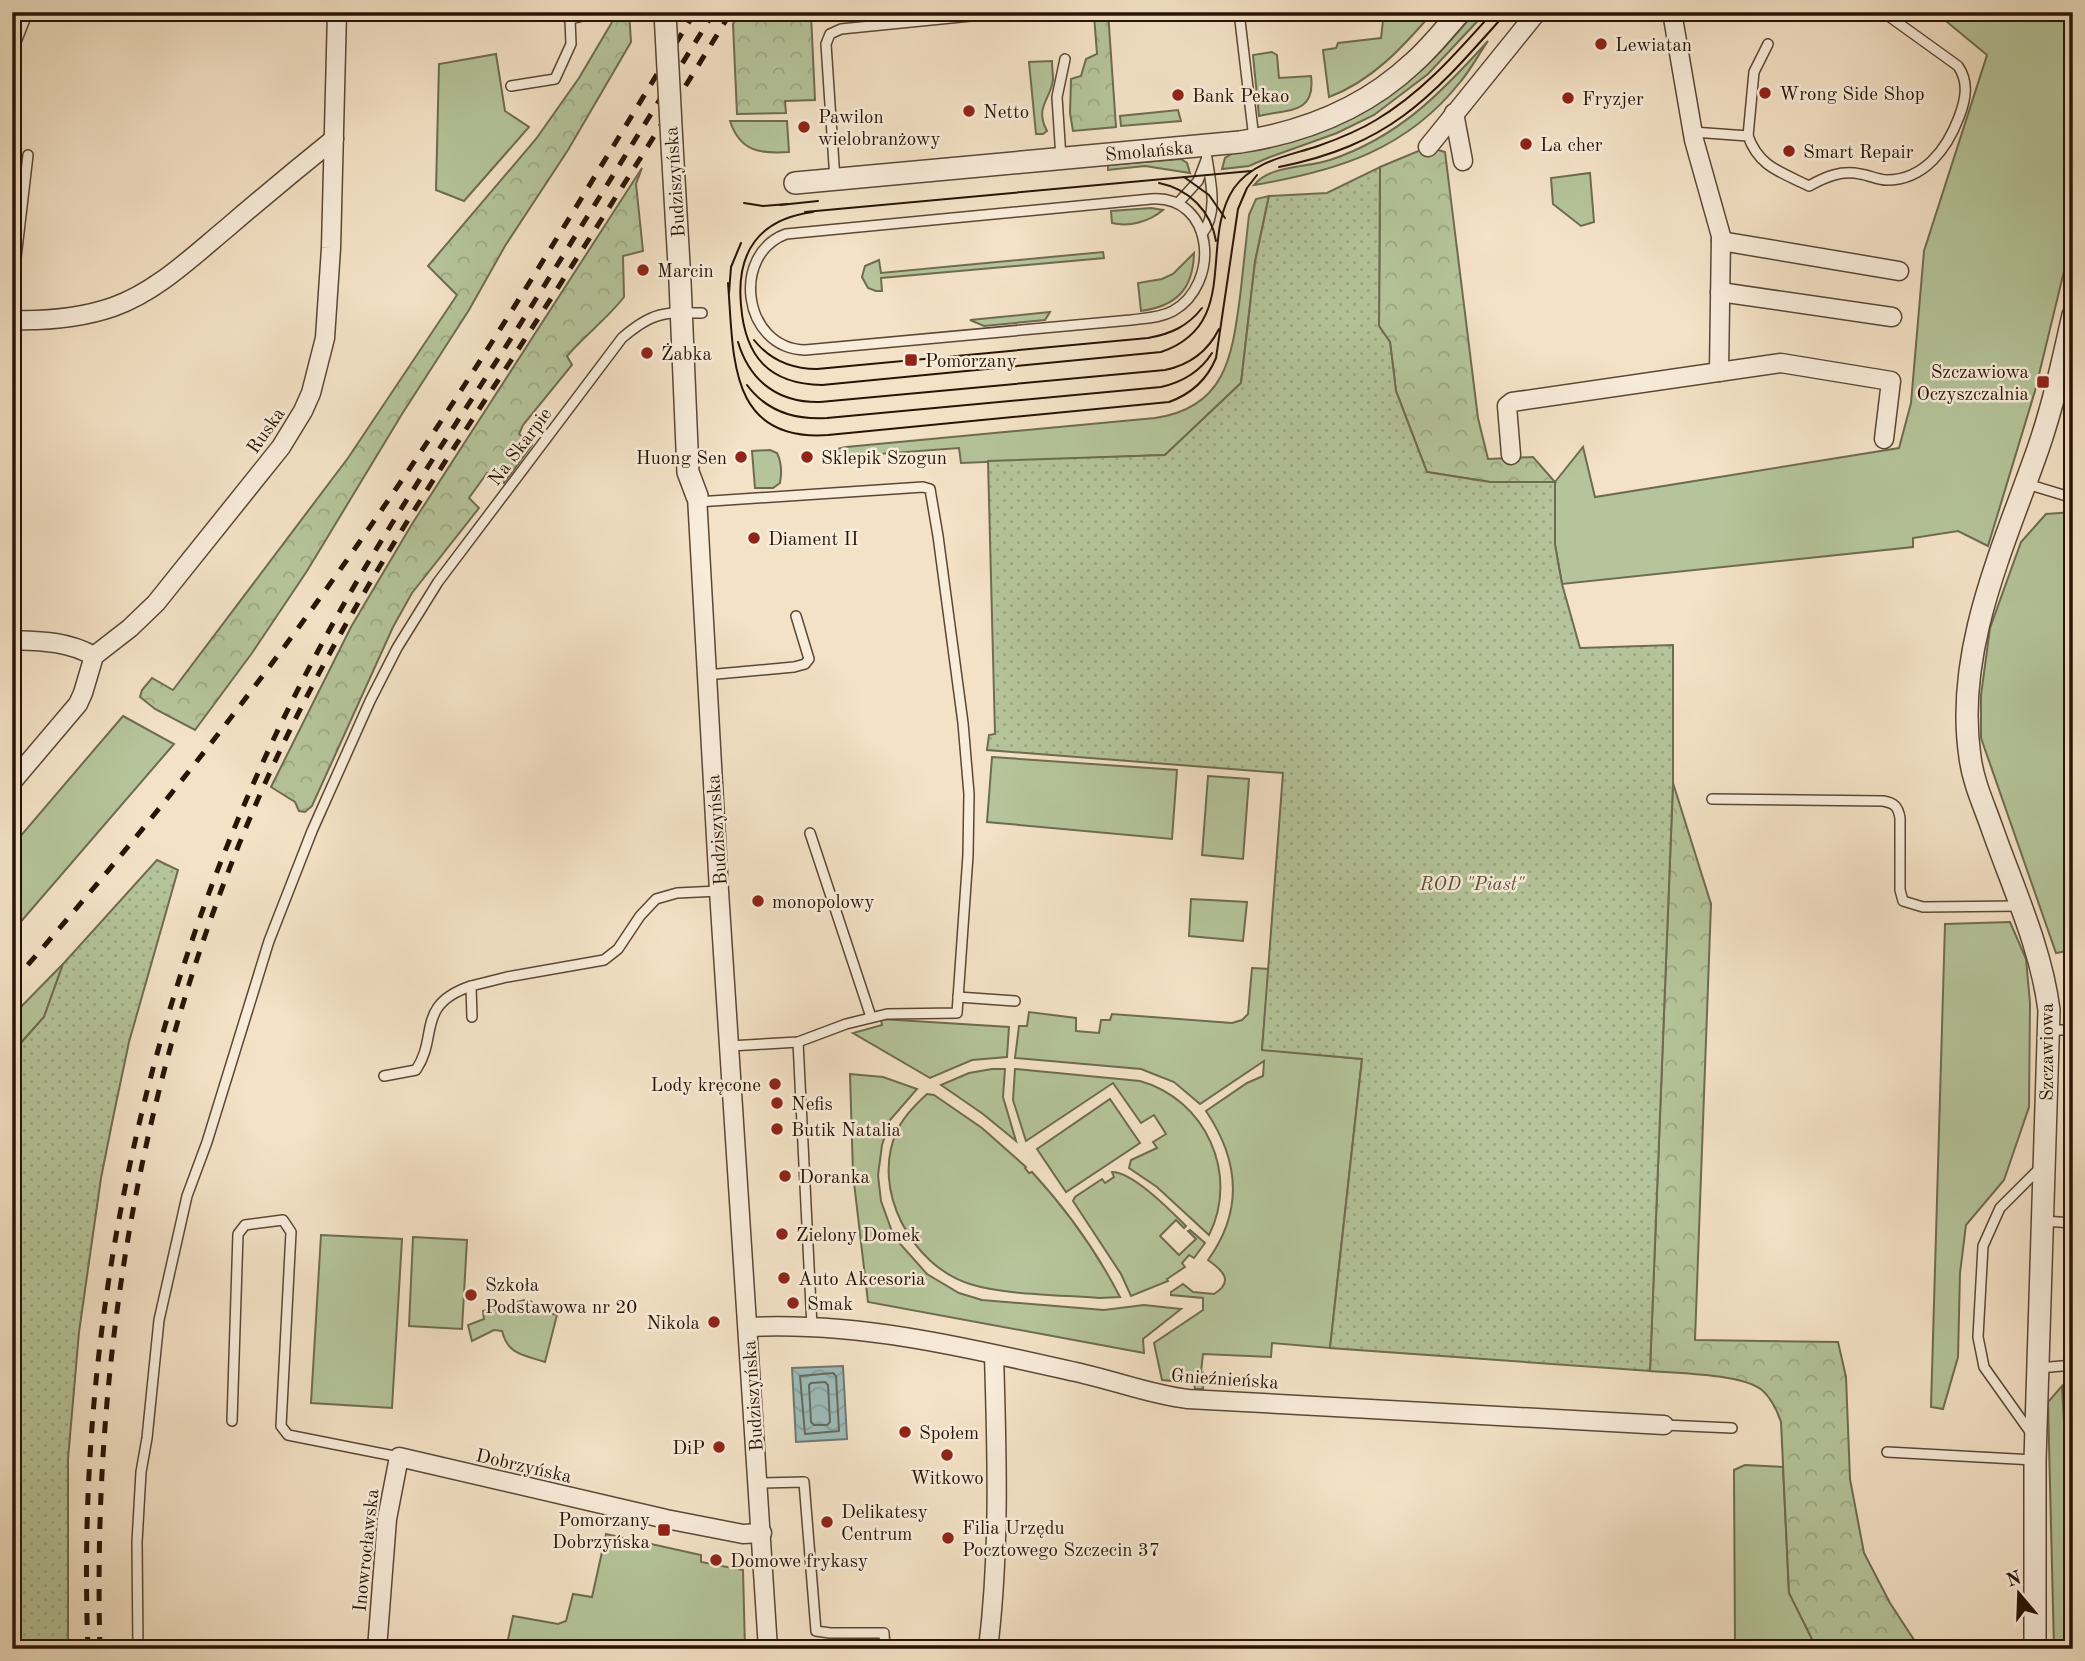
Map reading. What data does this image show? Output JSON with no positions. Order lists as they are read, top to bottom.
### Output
{
  "streets": {
    "street": [
      "Smolańska",
      "Budziszyńska",
      "Ruska",
      "Szczawiowa",
      "Gnieźnieńska",
      "Dobrzyńska",
      "Inowrocławska"
    ],
    "lane": ["Na Skarpie"]
  },
  "crossings": [
    ["Budziszyńska", "Na Skarpie"],
    ["Budziszyńska", "Gnieźnieńska"],
    ["Budziszyńska", "Dobrzyńska"],
    ["Dobrzyńska", "Inowrocławska"]
  ],
  "parks": ["ROD \"Piast\""],
  "places": {
    "other": [
      "Lewiatan",
      "Wrong Side Shop",
      "Bank Pekao",
      "Fryzjer",
      "Netto",
      "Pawilon wielobranżowy",
      "La cher",
      "Smart Repair",
      "Marcin",
      "Żabka",
      "Huong Sen",
      "Sklepik Szogun",
      "Diament II",
      "monopolowy",
      "Lody kręcone",
      "Nefis",
      "Butik Natalia",
      "Doranka",
      "Zielony Domek",
      "Auto Akcesoria",
      "Szkoła Podstawowa nr 20",
      "Smak",
      "Nikola",
      "Społem",
      "DiP",
      "Witkowo",
      "Delikatesy Centrum",
      "Filia Urzędu Pocztowego Szczecin 37",
      "Domowe frykasy"
    ],
    "transit": ["Pomorzany", "Szczawiowa Oczyszczalnia", "Pomorzany Dobrzyńska"]
  },
  "north": "top"
}
